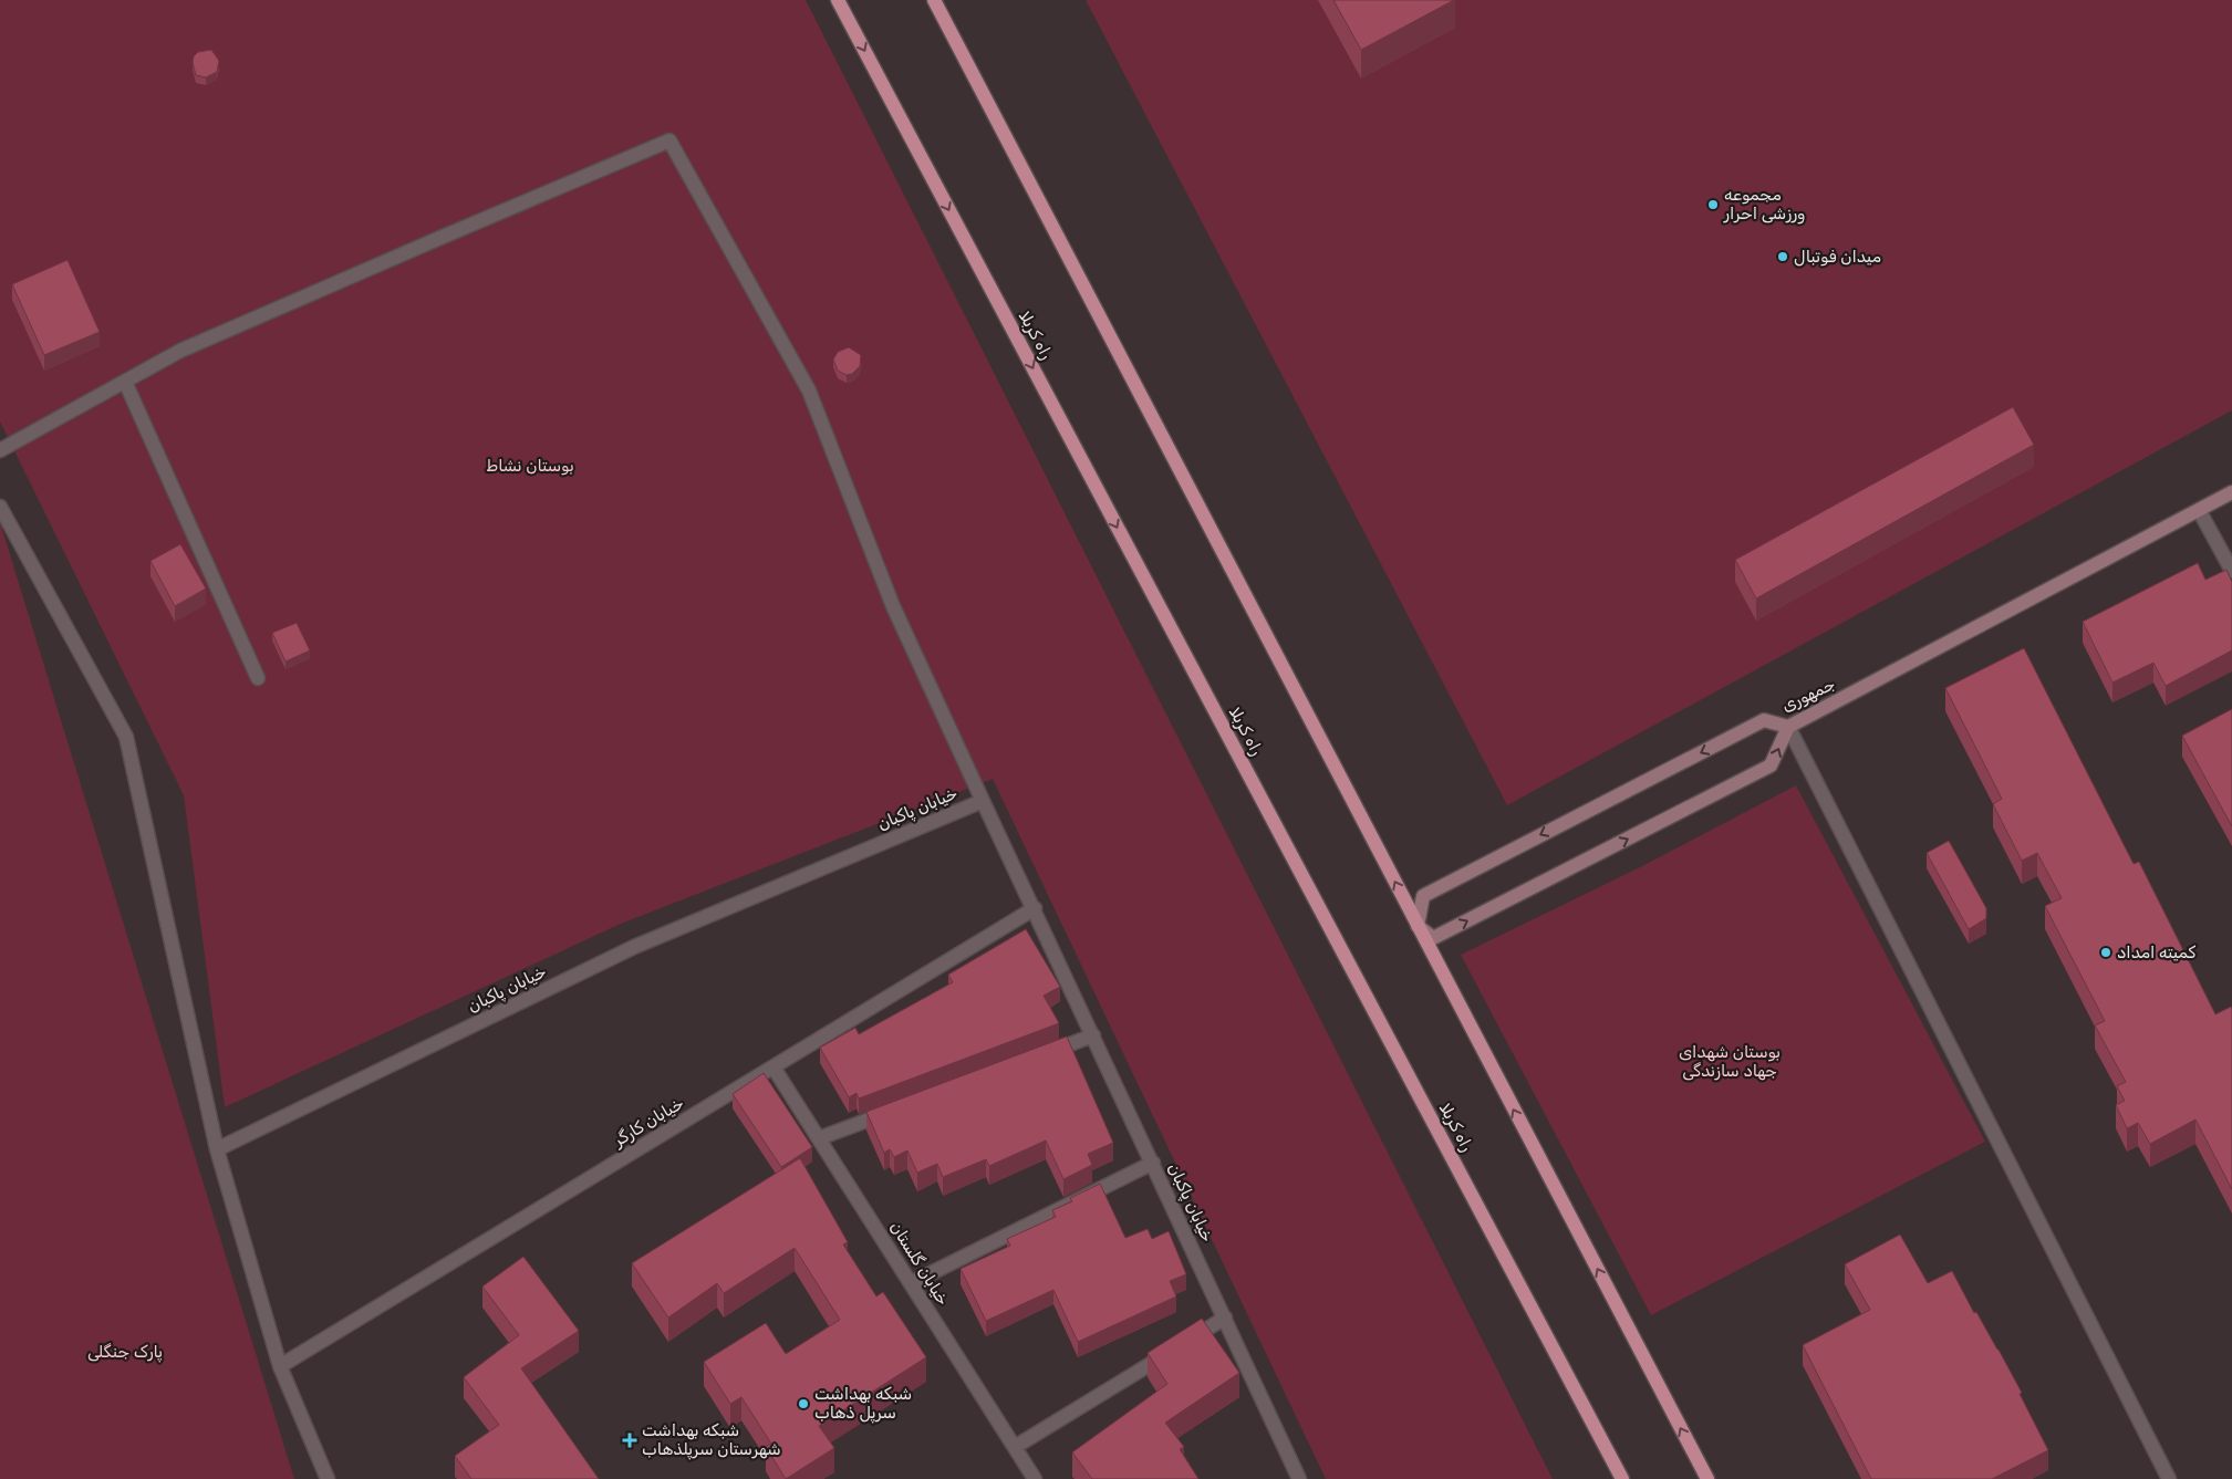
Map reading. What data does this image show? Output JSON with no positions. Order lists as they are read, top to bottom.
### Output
{
  "streets": {
    "main road": ["راه کربلا"],
    "street": [
      "جمهوری",
      "خیابان پاکبان",
      "خیابان کارگر",
      "خیابان گلستان"
    ]
  },
  "crossings": [
    ["خیابان پاکبان", "خیابان کارگر"],
    ["خیابان کارگر", "خیابان گلستان"]
  ],
  "parks": ["بوستان نشاط", "بوستان شهدای جهاد سازندگی", "پارک جنگلی"],
  "places": {
    "other": [
      "مجموعه ورزشی احرار",
      "میدان فوتبال",
      "کمیته امداد",
      "شبکه بهداشت سرپل ذهاب"
    ],
    "health": ["شبکه بهداشت شهرستان سرپلذهاب"]
  }
}
